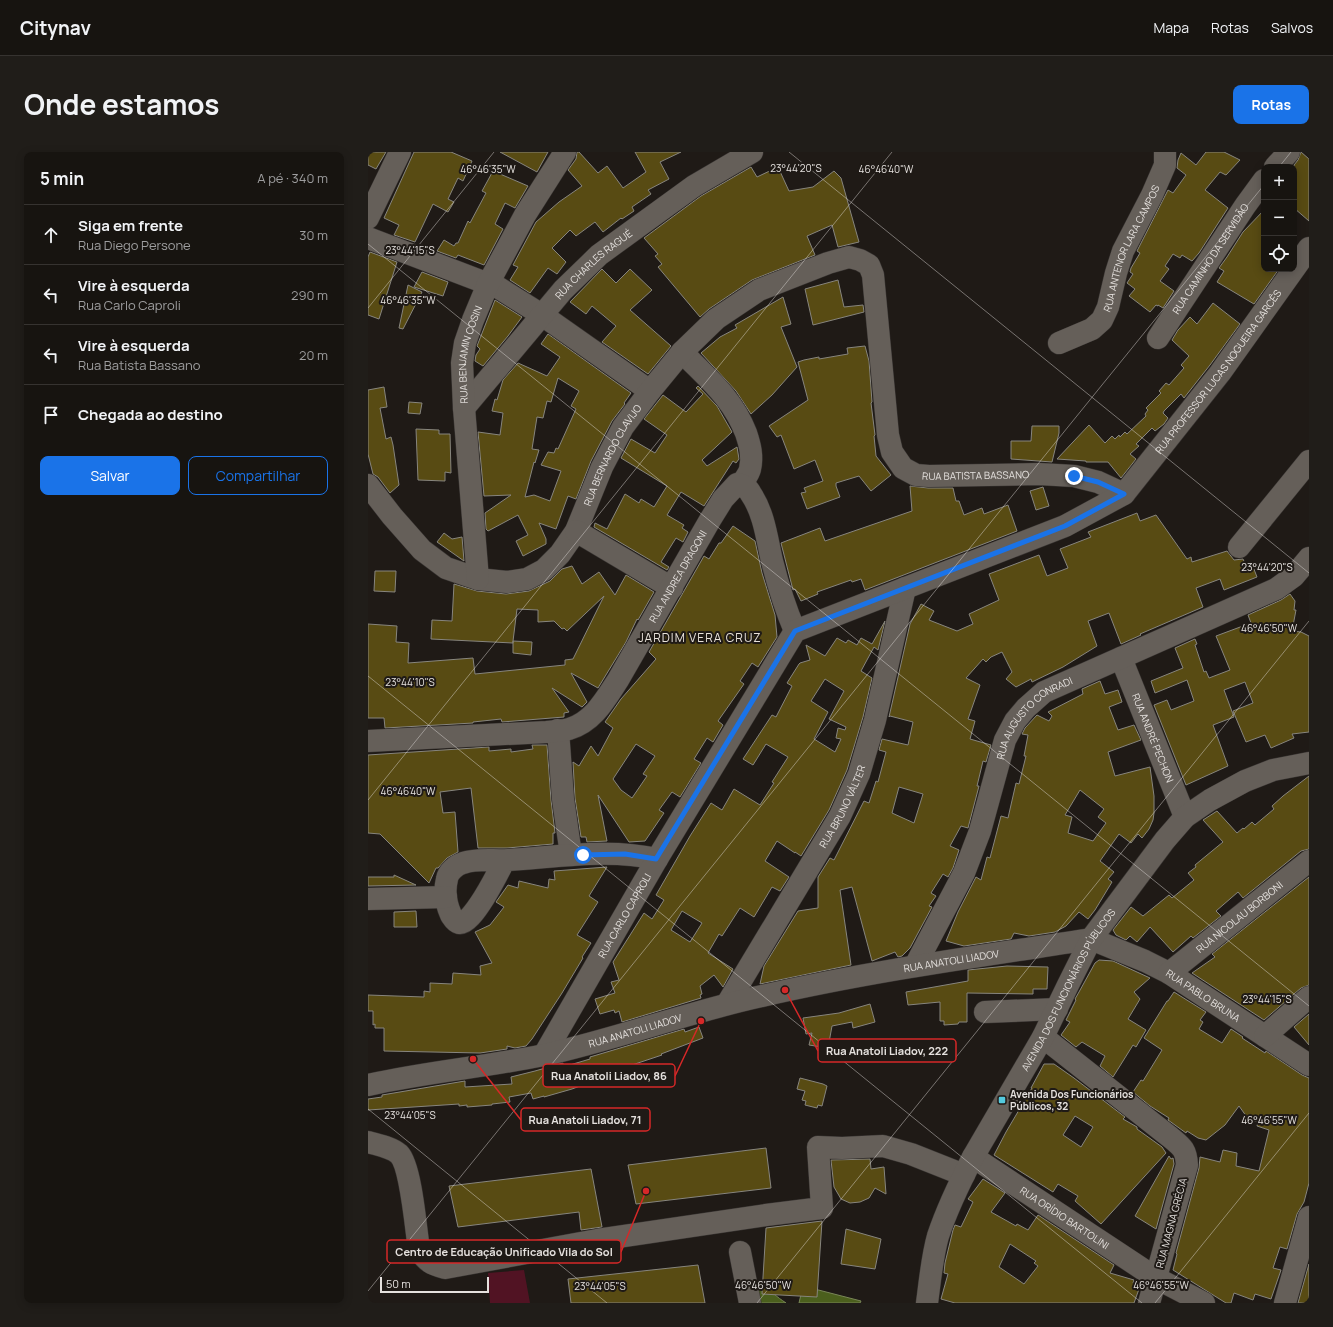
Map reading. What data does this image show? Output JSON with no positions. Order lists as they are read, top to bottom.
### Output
{
  "streets": {
    "street": [
      "RUA ANTENOR LARA CAMPOS",
      "RUA CAMINHO DA SERVIDÃO",
      "RUA CHARLES RAGUÉ",
      "RUA BENJAMIN COSIN",
      "RUA PROFESSOR LUCAS NOGUEIRA GARCÊS",
      "RUA BERNARDO CLAVIJO",
      "RUA BATISTA BASSANO",
      "RUA ANDREA DRAGONI",
      "RUA AUGUSTO CONRADI",
      "RUA ANDRÉ PECHON",
      "RUA BRUNO VÁLTER",
      "RUA CARLO CAPROLI",
      "RUA NICOLAU BORBONI",
      "RUA ANATOLI LIADOV",
      "AVENIDA DOS FUNCIONÁRIOS PÚBLICOS",
      "RUA PABLO BRUNA",
      "RUA ORÍDIO BARTOLINI",
      "RUA MAGNA GRÉCIA"
    ]
  },
  "crossings": [
    ["RUA CHARLES RAGUÉ", "RUA BENJAMIN COSIN"],
    ["RUA BENJAMIN COSIN", "RUA BERNARDO CLAVIJO"],
    ["RUA PROFESSOR LUCAS NOGUEIRA GARCÊS", "RUA BATISTA BASSANO"],
    ["RUA BERNARDO CLAVIJO", "RUA BATISTA BASSANO"],
    ["RUA AUGUSTO CONRADI", "RUA ANDRÉ PECHON"],
    ["RUA AUGUSTO CONRADI", "RUA ANATOLI LIADOV"],
    ["RUA ANDRÉ PECHON", "AVENIDA DOS FUNCIONÁRIOS PÚBLICOS"],
    ["RUA BRUNO VÁLTER", "RUA ANATOLI LIADOV"],
    ["RUA CARLO CAPROLI", "RUA ANATOLI LIADOV"],
    ["RUA NICOLAU BORBONI", "RUA PABLO BRUNA"],
    ["RUA ANATOLI LIADOV", "AVENIDA DOS FUNCIONÁRIOS PÚBLICOS"],
    ["RUA ANATOLI LIADOV", "RUA PABLO BRUNA"],
    ["AVENIDA DOS FUNCIONÁRIOS PÚBLICOS", "RUA PABLO BRUNA"],
    ["AVENIDA DOS FUNCIONÁRIOS PÚBLICOS", "RUA ORÍDIO BARTOLINI"],
    ["AVENIDA DOS FUNCIONÁRIOS PÚBLICOS", "RUA MAGNA GRÉCIA"],
    ["RUA ORÍDIO BARTOLINI", "RUA MAGNA GRÉCIA"]
  ],
  "districts": ["JARDIM VERA CRUZ"],
  "places": {
    "other": [
      "Rua Anatoli Liadov, 222",
      "Rua Anatoli Liadov, 86",
      "Rua Anatoli Liadov, 71",
      "Centro de Educação Unificado Vila do Sol"
    ],
    "transit": ["Avenida Dos Funcionários Públicos, 32"]
  },
  "scale_bar": "50 m",
  "page": {
    "header": "Citynav",
    "nav": ["Mapa", "Rotas", "Salvos"],
    "title": "Onde estamos",
    "buttons": [
      "Rotas",
      ["Salvar", "Compartilhar"]
    ],
    "heading": ["5 min", "A pé · 340 m"],
    "map_buttons": ["+", "−"],
    "list": [
      ["Siga em frente", "Rua Diego Persone", "30 m"],
      ["Vire à esquerda", "Rua Carlo Caproli", "290 m"],
      ["Vire à esquerda", "Rua Batista Bassano", "20 m"],
      "Chegada ao destino"
    ],
    "scale": "50 m"
  },
  "coordinates": [
    "23°44'20\"S",
    "46°46'35\"W",
    "46°46'40\"W",
    "23°44'15\"S",
    "46°46'50\"W",
    "23°44'10\"S",
    "23°44'05\"S",
    "46°46'55\"W"
  ]
}
